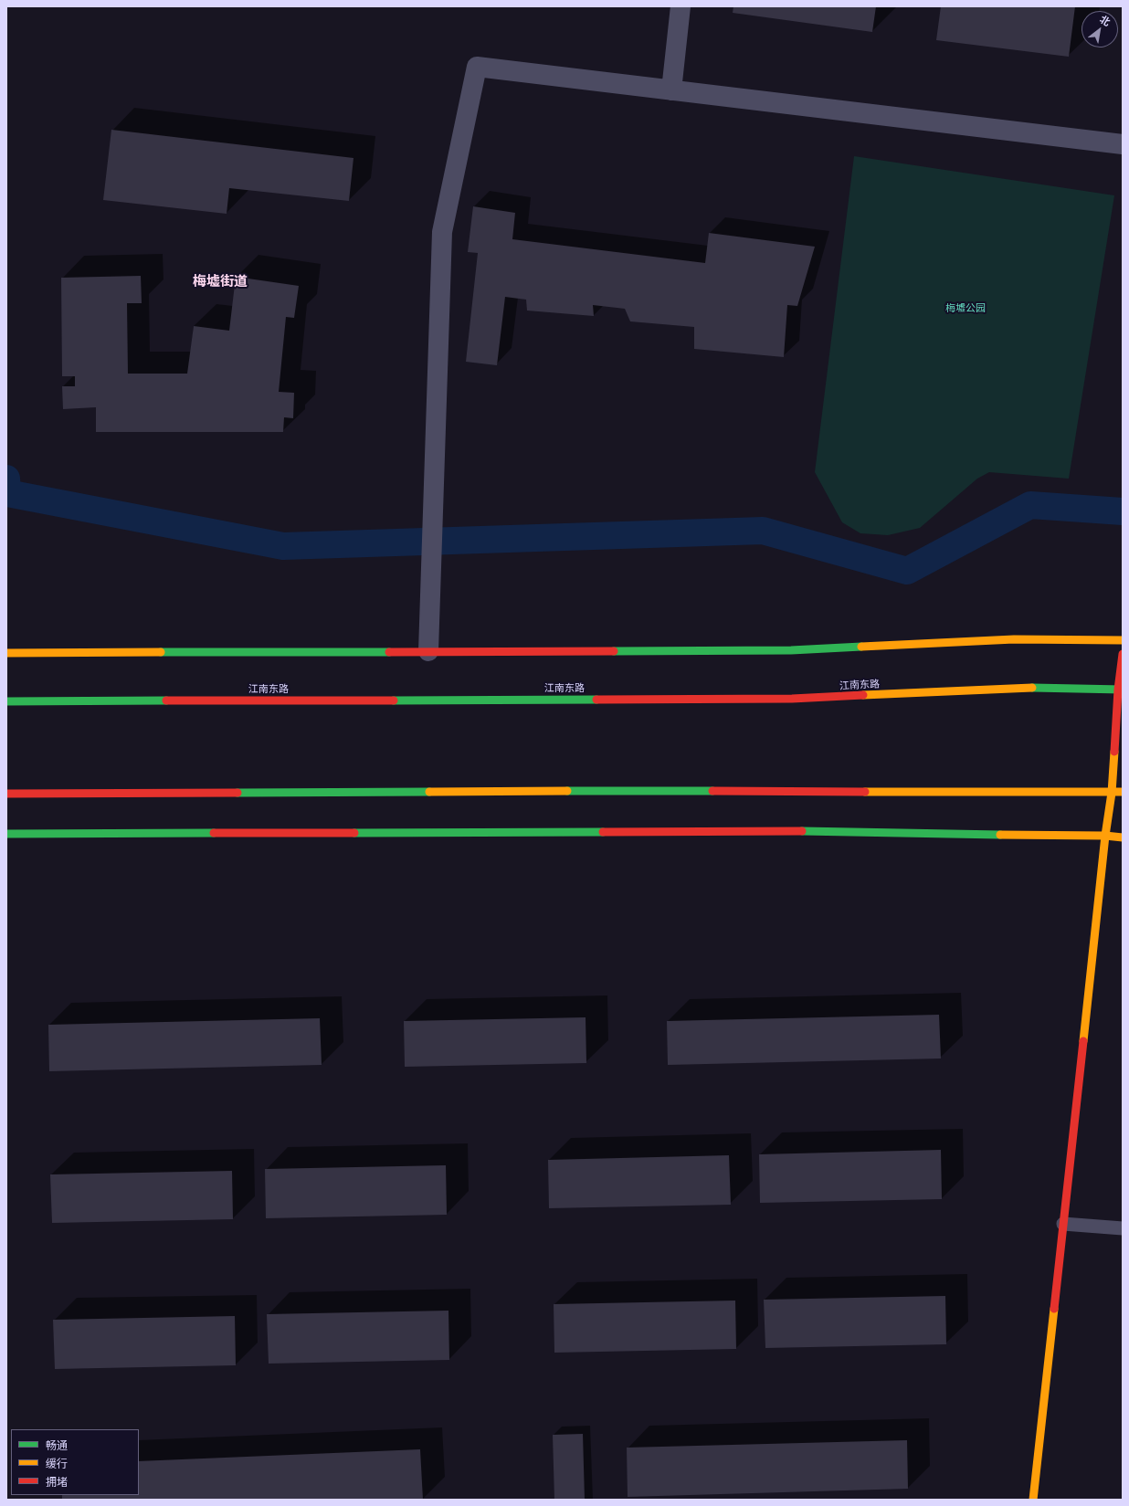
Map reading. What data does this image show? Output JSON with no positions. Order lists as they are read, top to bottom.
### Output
{
  "streets": {
    "main road": ["江南东路"]
  },
  "districts": ["梅墟街道"],
  "parks": ["梅墟公园"],
  "legend": ["畅通", "缓行", "拥堵"],
  "north": "top right"
}
